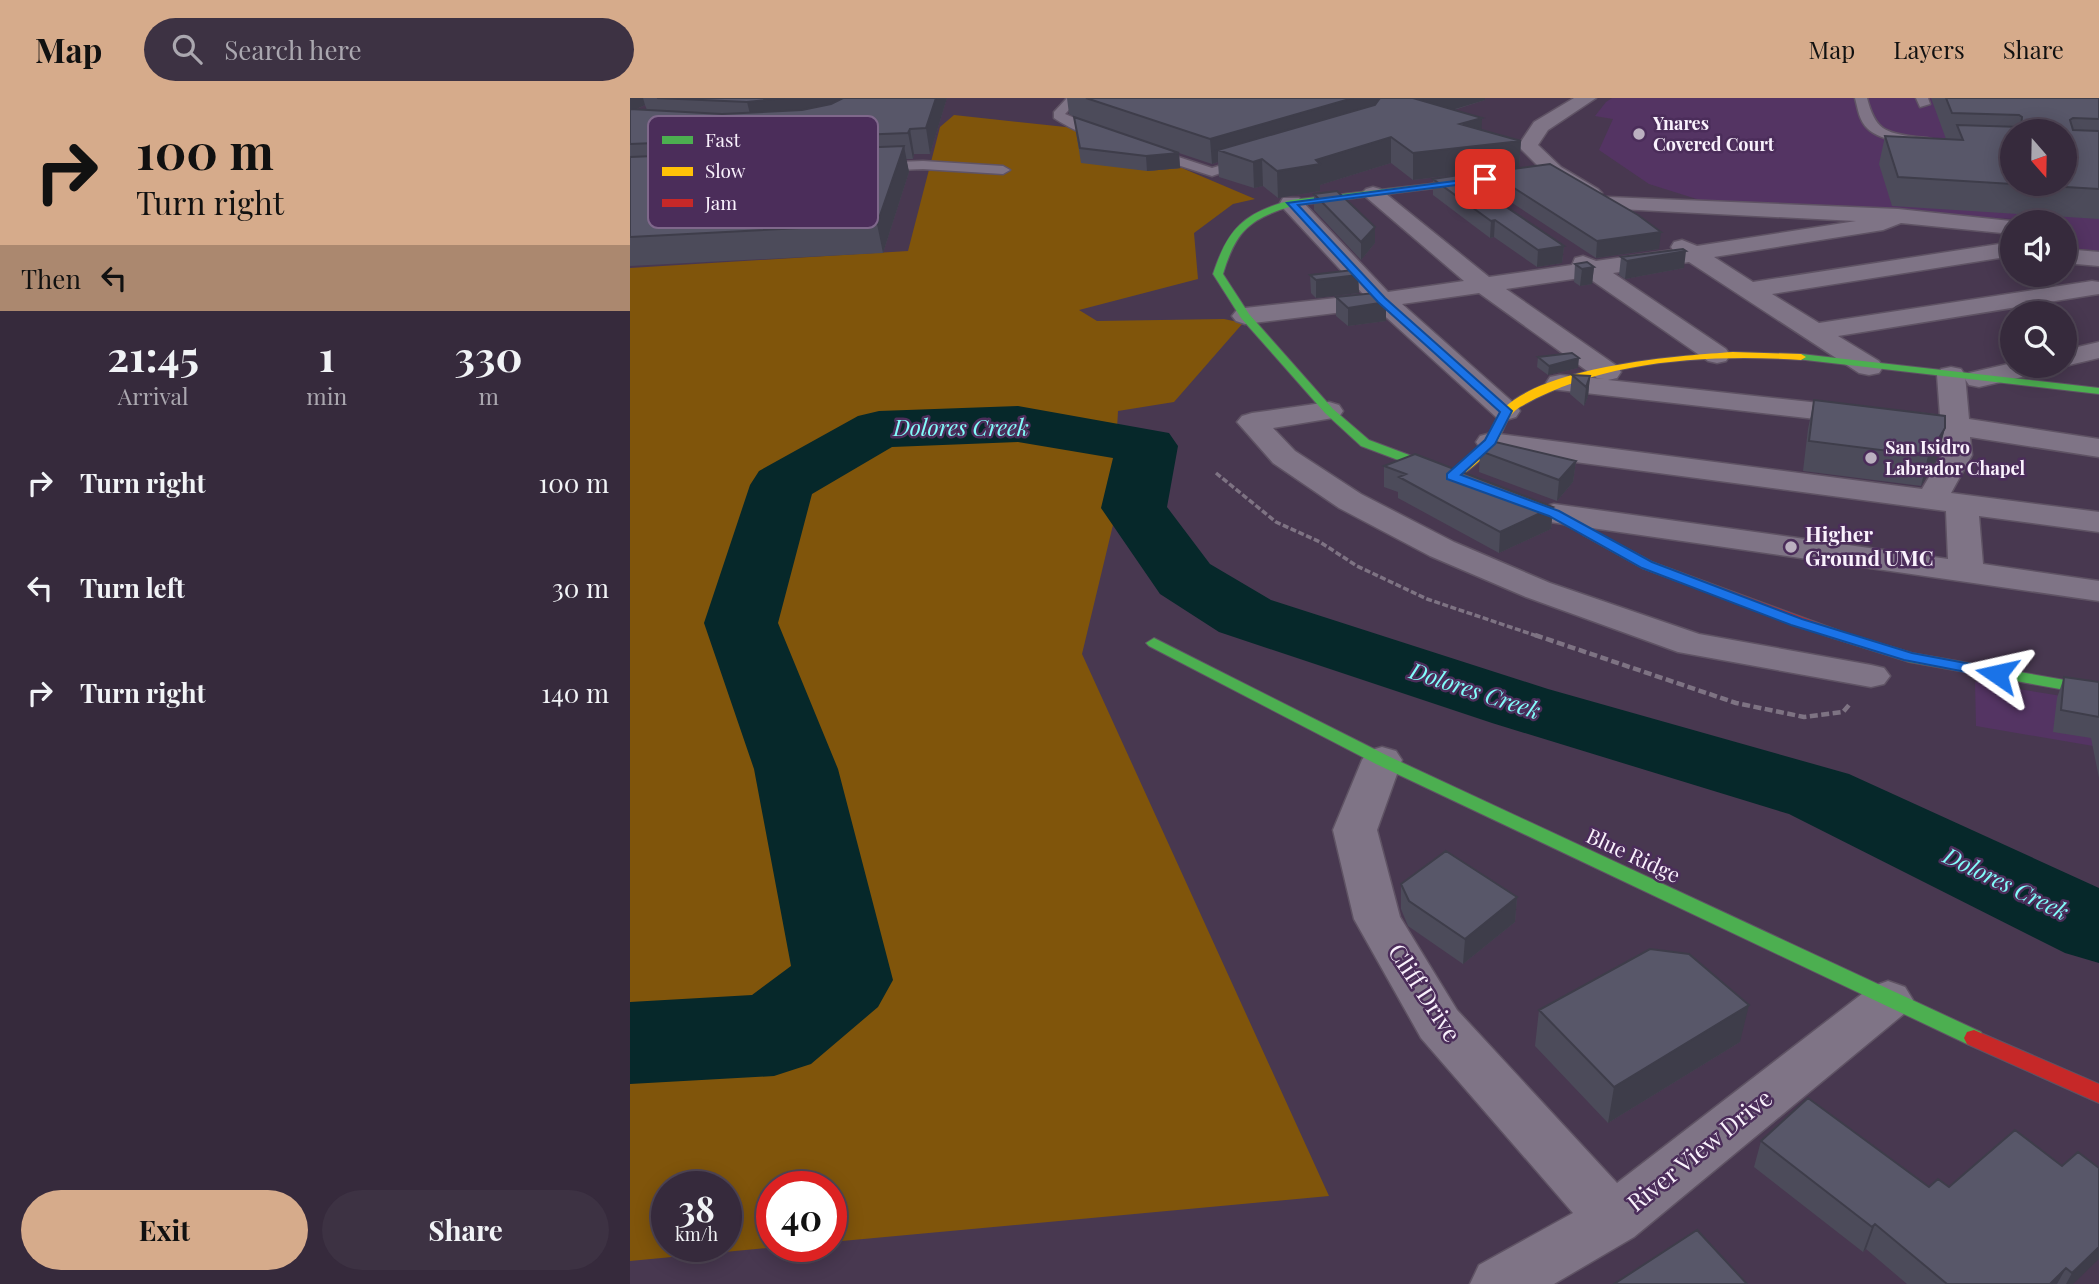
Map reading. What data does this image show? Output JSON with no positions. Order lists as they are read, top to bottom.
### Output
{
  "streets": {
    "street": ["Blue Ridge", "Cliff Drive", "River View Drive"]
  },
  "crossings": [
    ["Blue Ridge", "Cliff Drive"],
    ["Blue Ridge", "River View Drive"],
    ["Cliff Drive", "River View Drive"]
  ],
  "water": ["Dolores Creek"],
  "places": ["Ynares Covered Court", "San Isidro Labrador Chapel", "Higher Ground UMC"],
  "legend": ["Fast", "Slow", "Jam"],
  "north": "bottom",
  "page": {
    "header": "Map",
    "search": "Search here",
    "nav": ["Map", "Layers", "Share"],
    "turn": ["100 m", "Turn right"],
    "then": "Then",
    "eta": [
      "21:45",
      "Arrival",
      "1",
      "min",
      "330",
      "m"
    ],
    "list": [
      {
        "name": "Turn right",
        "value": "100 m"
      },
      {
        "name": "Turn left",
        "value": "30 m"
      },
      {
        "name": "Turn right",
        "value": "140 m"
      }
    ],
    "speed": "38 km/h",
    "limit": "40",
    "buttons": ["Exit", "Share"]
  }
}
